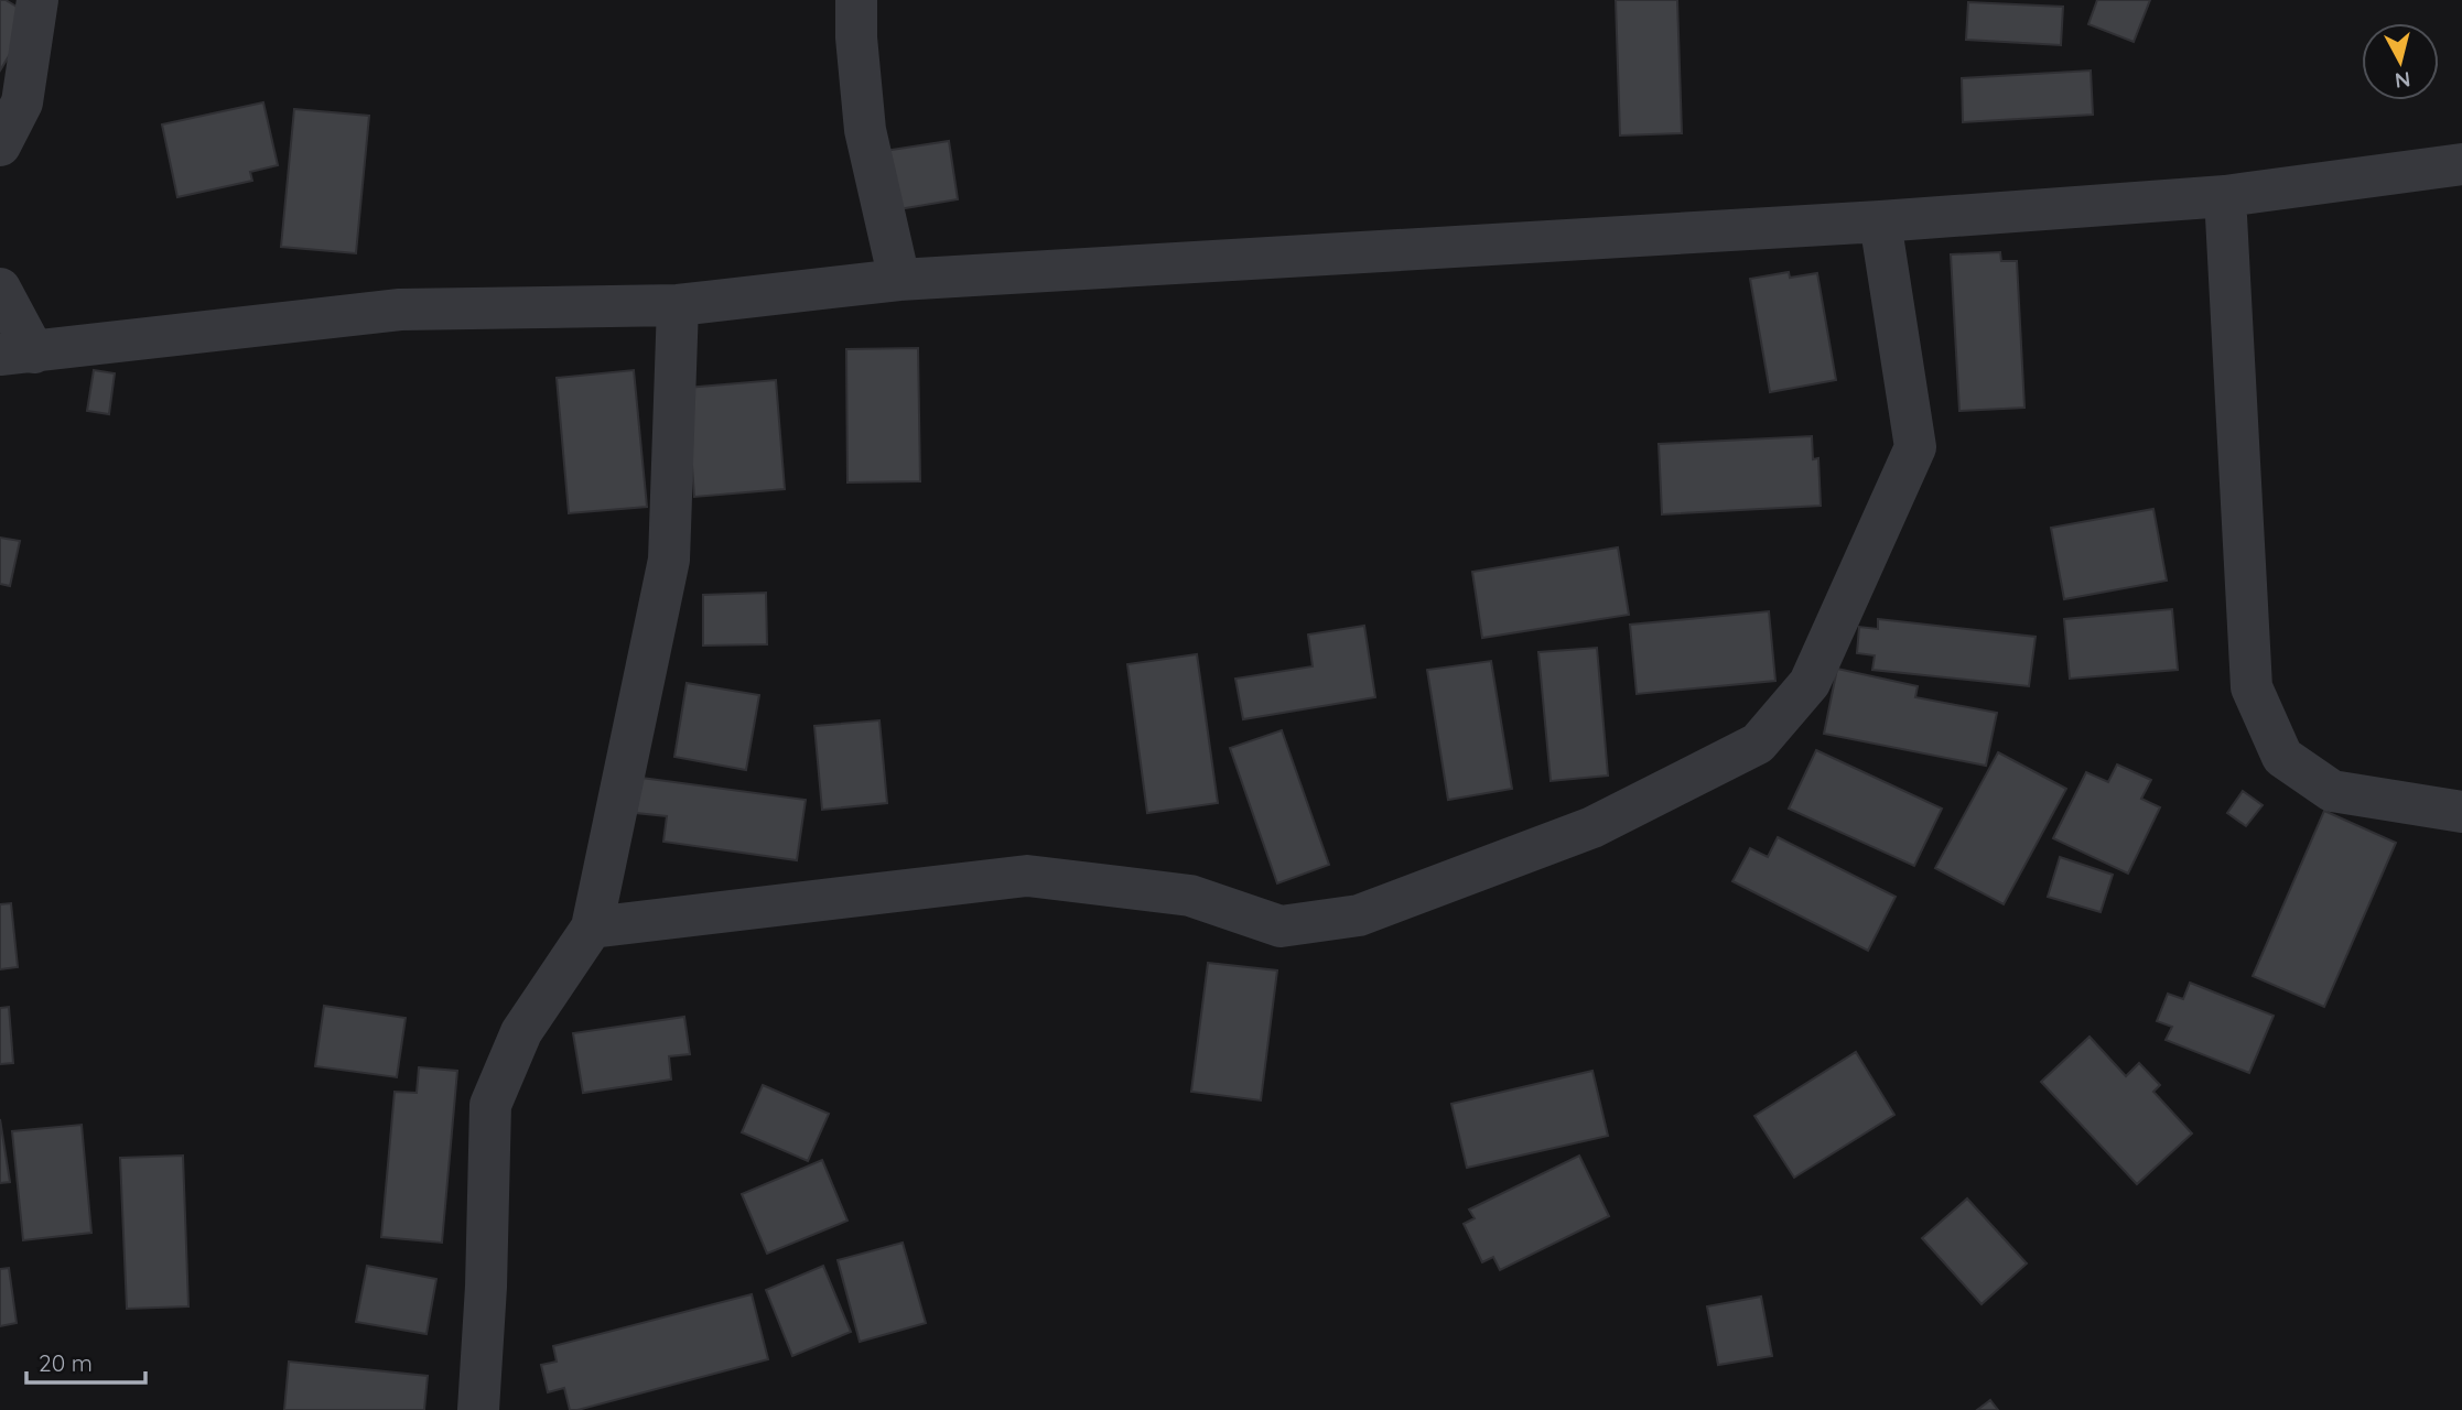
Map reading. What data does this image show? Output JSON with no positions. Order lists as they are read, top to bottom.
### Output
{
  "scale_bar": "20 m",
  "north": "bottom"
}
